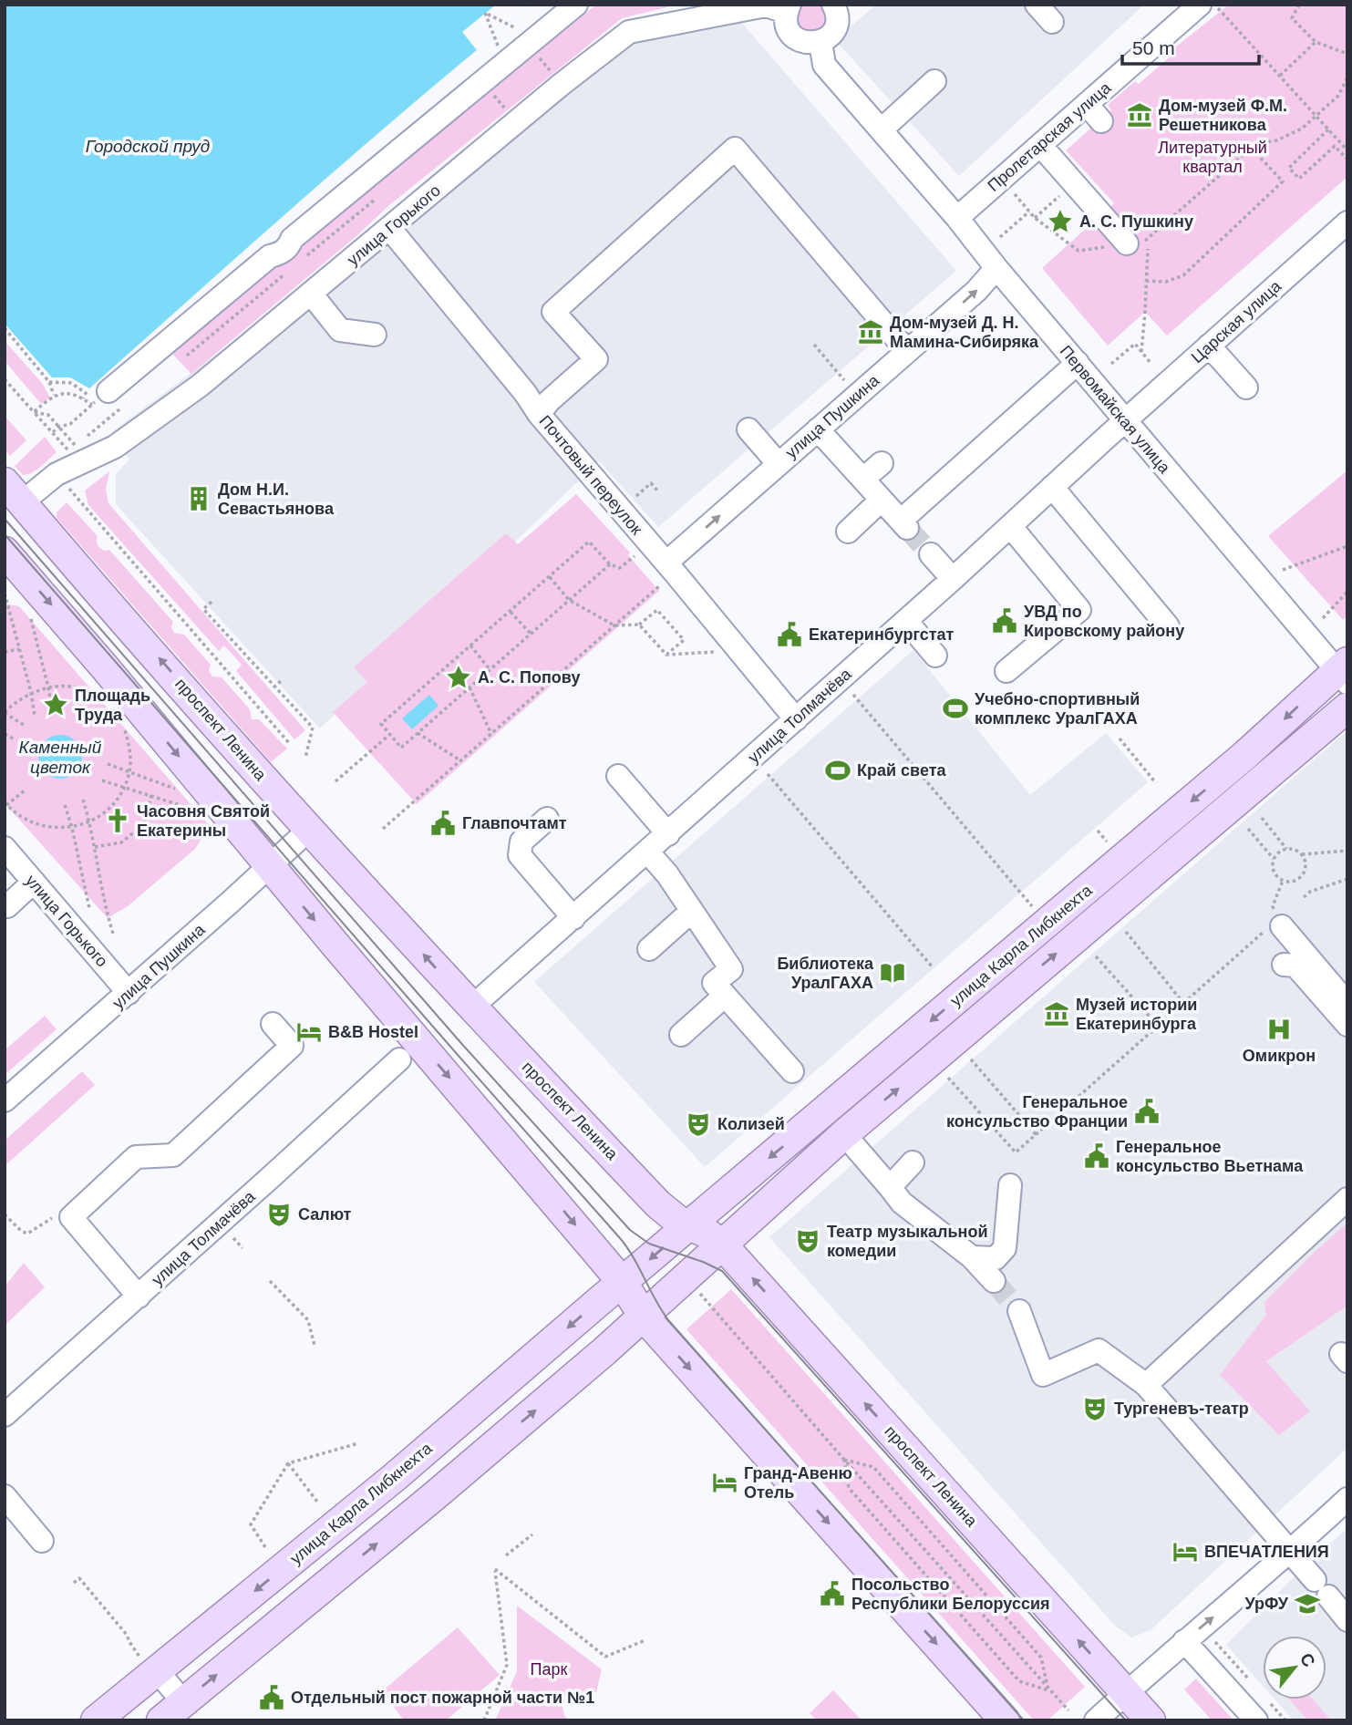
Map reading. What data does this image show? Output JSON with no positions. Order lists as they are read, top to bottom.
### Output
{
  "streets": {
    "main road": ["проспект Ленина", "улица Карла Либкнехта"],
    "street": [
      "Пролетарская улица",
      "улица Горького",
      "Царская улица",
      "Первомайская улица",
      "улица Пушкина",
      "Почтовый переулок",
      "улица Толмачёва"
    ]
  },
  "crossings": [
    ["Пролетарская улица", "Первомайская улица"],
    ["улица Горького", "Первомайская улица"],
    ["улица Горького", "улица Пушкина"],
    ["улица Горького", "Почтовый переулок"],
    ["улица Горького", "проспект Ленина"],
    ["Царская улица", "Первомайская улица"],
    ["Царская улица", "улица Толмачёва"],
    ["Первомайская улица", "улица Пушкина"],
    ["Первомайская улица", "улица Толмачёва"],
    ["Первомайская улица", "улица Карла Либкнехта"],
    ["улица Пушкина", "Почтовый переулок"],
    ["улица Пушкина", "проспект Ленина"],
    ["Почтовый переулок", "улица Толмачёва"],
    ["улица Толмачёва", "проспект Ленина"],
    ["проспект Ленина", "улица Карла Либкнехта"]
  ],
  "water": ["Городской пруд", "Каменный цветок"],
  "parks": ["Литературный квартал", "Парк"],
  "places": {
    "museum": ["Дом-музей Ф.М. Решетникова", "Дом-музей Д. Н. Мамина-Сибиряка", "Музей истории Екатеринбурга"],
    "place": ["А. С. Пушкину", "А. С. Попову", "Площадь Труда"],
    "building": ["Дом Н.И. Севастьянова"],
    "public building": [
      "УВД по Кировскому району",
      "Екатеринбургстат",
      "Главпочтамт",
      "Генеральное консульство Франции",
      "Генеральное консульство Вьетнама",
      "Посольство Республики Белоруссия",
      "Отдельный пост пожарной части №1"
    ],
    "sports": ["Учебно-спортивный комплекс УралГАХА", "Край света"],
    "church": ["Часовня Святой Екатерины"],
    "library": ["Библиотека УралГАХА"],
    "hospital": ["Омикрон"],
    "hotel": ["B&B Hostel", "Гранд-Авеню Отель", "ВПЕЧАТЛЕНИЯ"],
    "theatre": [
      "Колизей",
      "Салют",
      "Театр музыкальной комедии",
      "Тургеневъ-театр"
    ],
    "school or university": ["УрФУ"]
  },
  "scale_bar": "50 m",
  "north": "top right"
}
